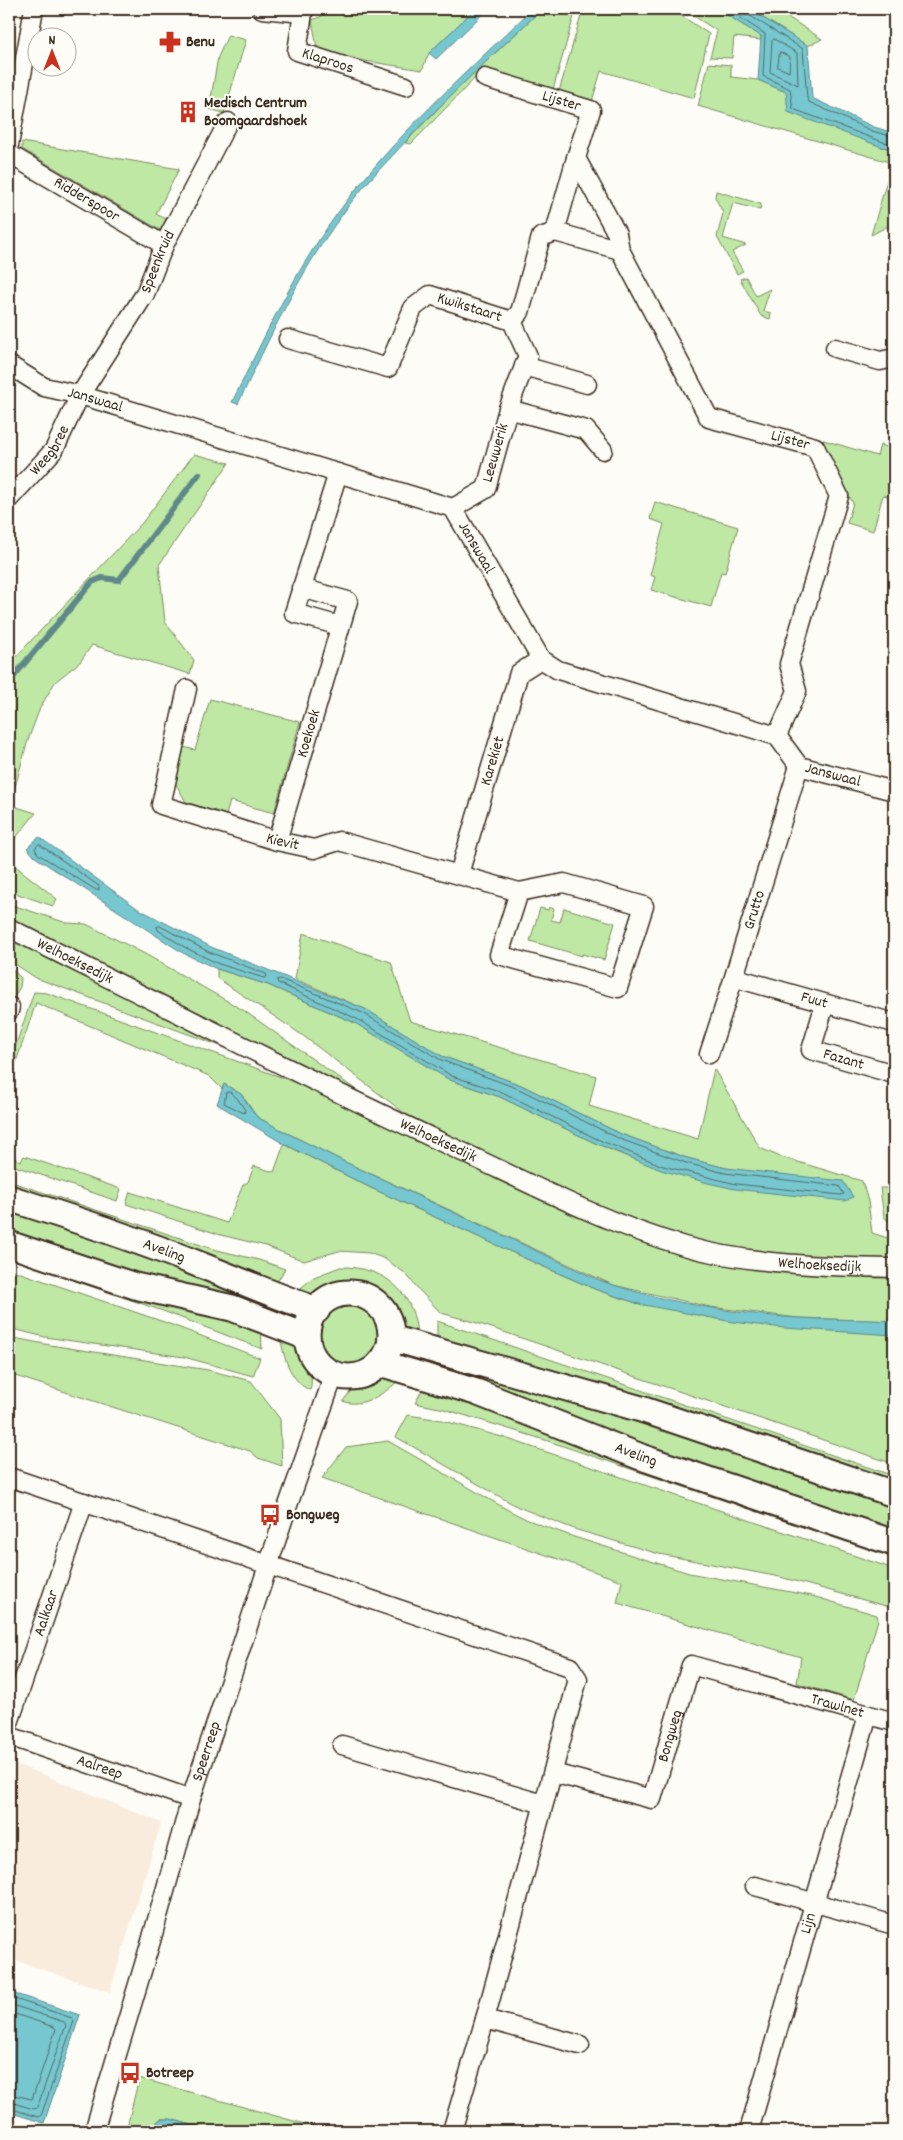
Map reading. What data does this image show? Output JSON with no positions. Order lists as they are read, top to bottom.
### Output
{
  "streets": {
    "main road": ["Aveling"],
    "street": [
      "Klaproos",
      "Lijster",
      "Ridderspoor",
      "Speenkruid",
      "Kwikstaart",
      "Janswaal",
      "Weegbree",
      "Leeuwerik",
      "Koekoek",
      "Karekiet",
      "Kievit",
      "Grutto",
      "Welhoeksedijk",
      "Fuut",
      "Fazant",
      "Aalkaar",
      "Trawlnet",
      "Bongweg",
      "Speerreep",
      "Aalreep",
      "Lijn"
    ]
  },
  "crossings": [
    ["Lijster", "Janswaal"],
    ["Ridderspoor", "Speenkruid"],
    ["Speenkruid", "Janswaal"],
    ["Speenkruid", "Weegbree"],
    ["Kwikstaart", "Leeuwerik"],
    ["Janswaal", "Weegbree"],
    ["Janswaal", "Leeuwerik"],
    ["Janswaal", "Karekiet"],
    ["Janswaal", "Grutto"],
    ["Koekoek", "Kievit"],
    ["Karekiet", "Kievit"],
    ["Grutto", "Fuut"],
    ["Fuut", "Fazant"],
    ["Aveling", "Speerreep"],
    ["Trawlnet", "Bongweg"],
    ["Trawlnet", "Lijn"],
    ["Speerreep", "Aalreep"]
  ],
  "places": {
    "pharmacy": ["Benu"],
    "building": ["Medisch Centrum Boomgaardshoek"],
    "bus stop": ["Bongweg", "Botreep"]
  },
  "north": "top"
}
